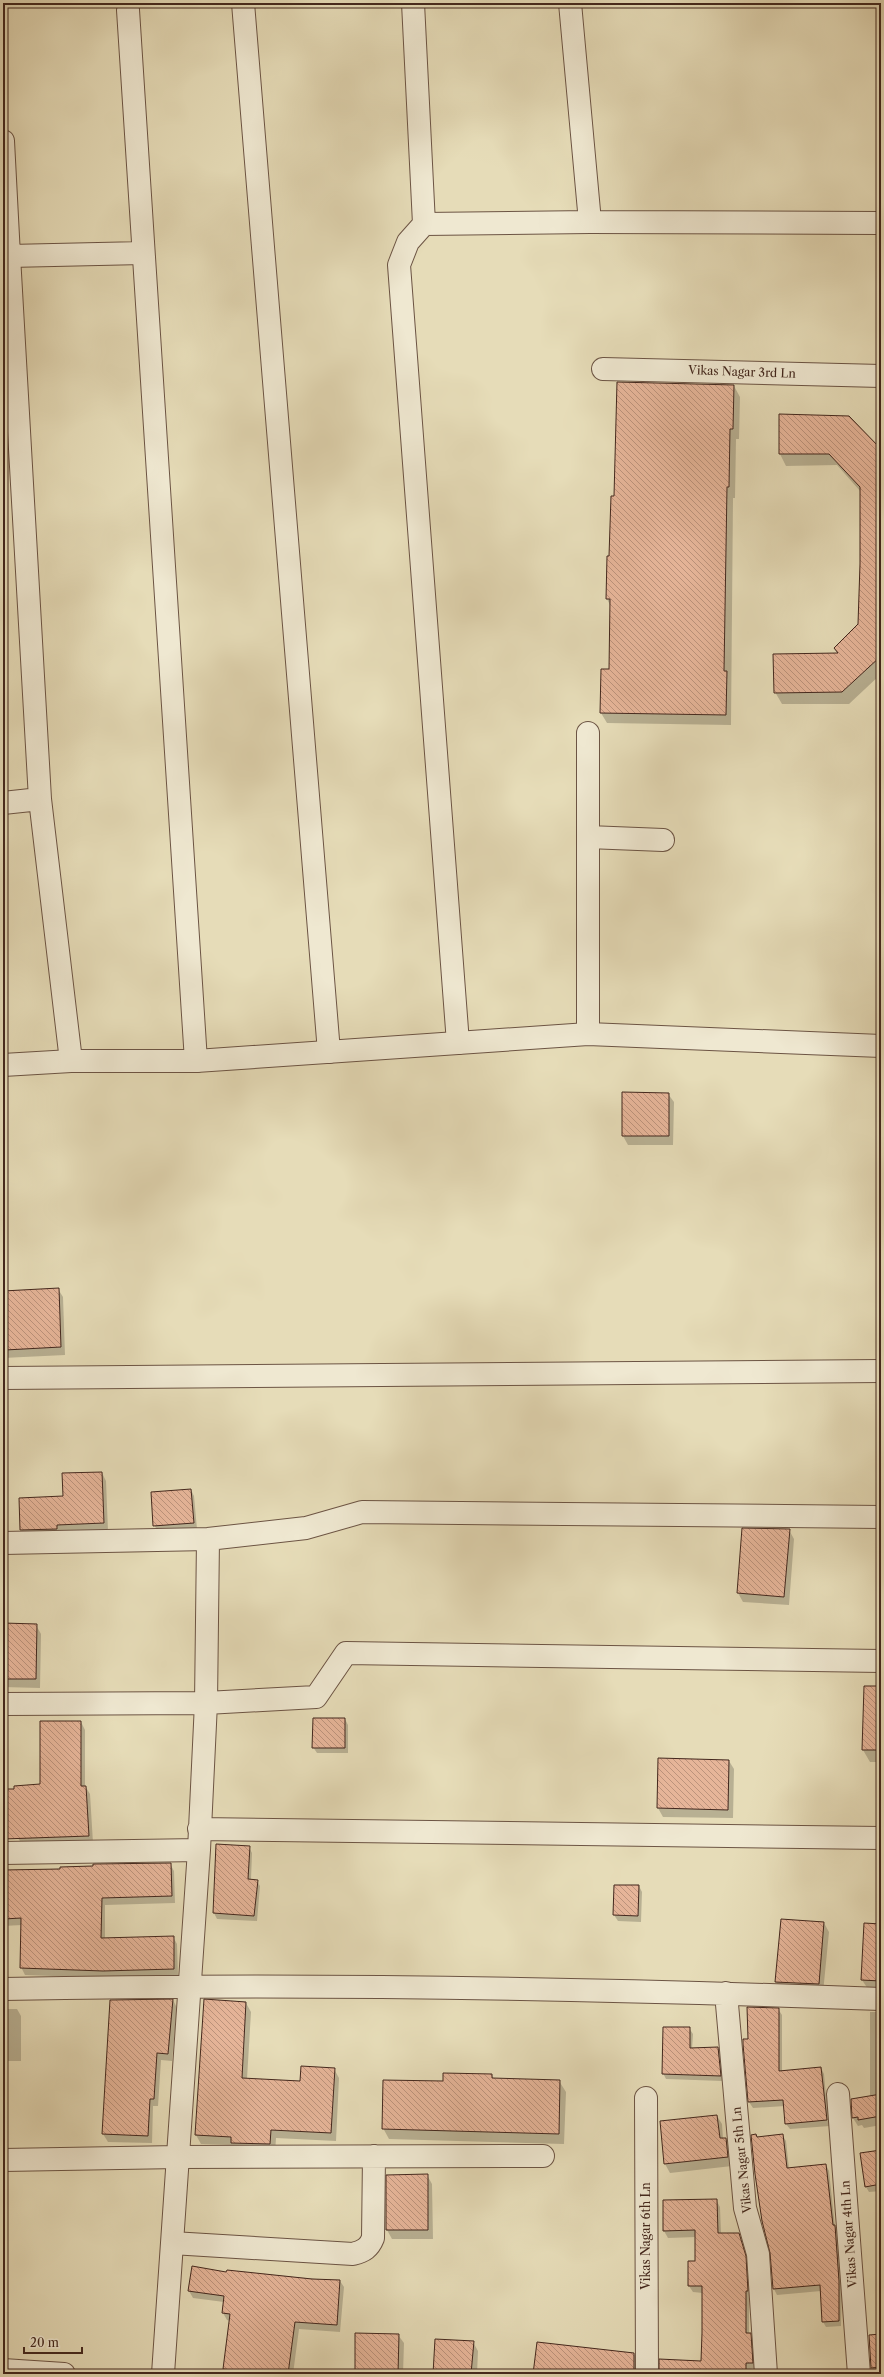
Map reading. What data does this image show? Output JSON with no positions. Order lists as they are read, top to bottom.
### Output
{
  "streets": {
    "street": [
      "Vikas Nagar 3rd Ln",
      "Vikas Nagar 5th Ln",
      "Vikas Nagar 4th Ln",
      "Vikas Nagar 6th Ln"
    ]
  },
  "scale_bar": "20 m"
}
